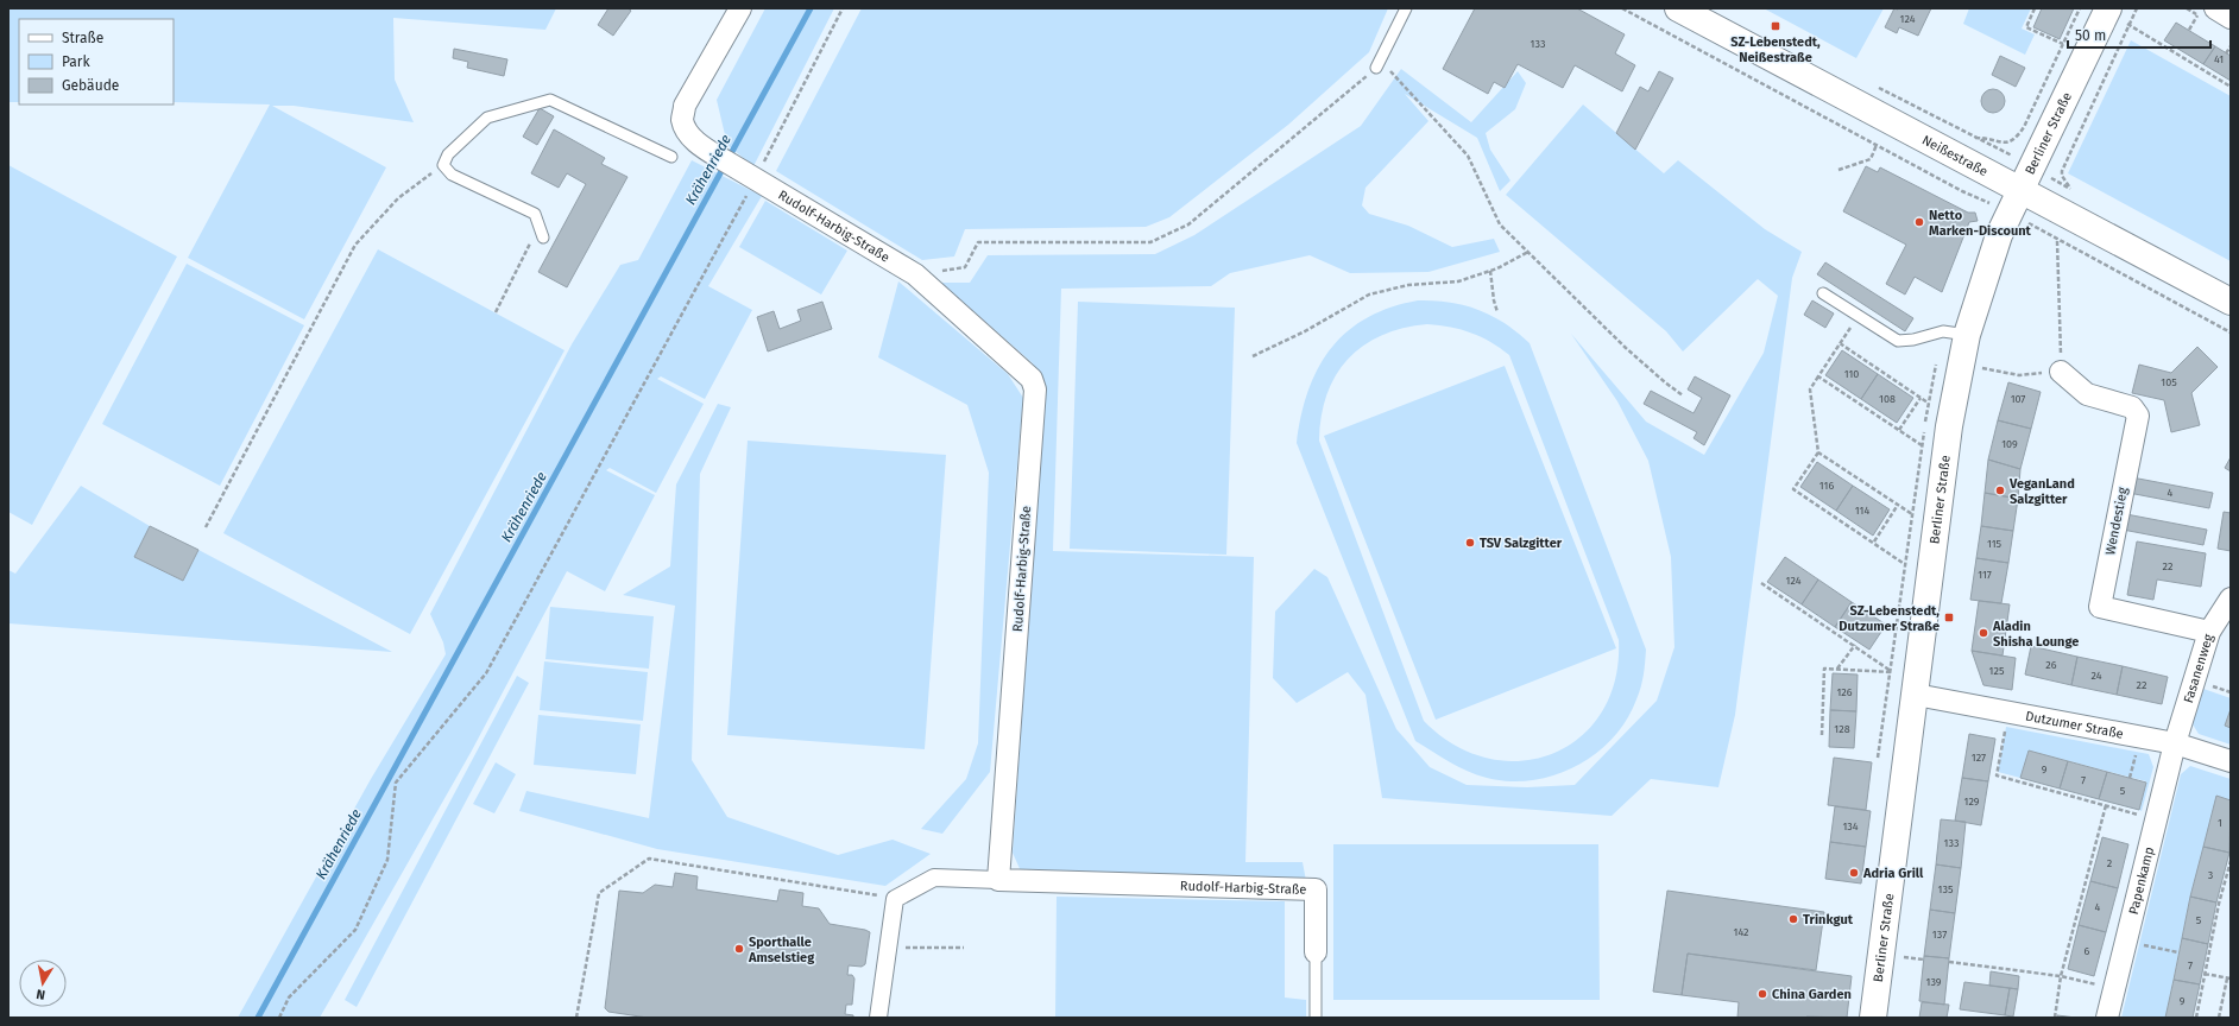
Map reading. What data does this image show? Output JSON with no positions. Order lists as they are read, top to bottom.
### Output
{
  "streets": {
    "street": [
      "Berliner Straße",
      "Neißestraße",
      "Rudolf-Harbig-Straße",
      "Wendestieg",
      "Fasanenweg",
      "Dutzumer Straße",
      "Papenkamp"
    ]
  },
  "crossings": [
    ["Berliner Straße", "Neißestraße"],
    ["Berliner Straße", "Dutzumer Straße"],
    ["Wendestieg", "Fasanenweg"],
    ["Fasanenweg", "Dutzumer Straße"],
    ["Fasanenweg", "Papenkamp"],
    ["Dutzumer Straße", "Papenkamp"]
  ],
  "water": ["Krähenriede"],
  "places": {
    "transit": ["SZ-Lebenstedt, Neißestraße", "SZ-Lebenstedt, Dutzumer Straße"],
    "other": [
      "Netto Marken-Discount",
      "VeganLand Salzgitter",
      "TSV Salzgitter",
      "Aladin Shisha Lounge",
      "Adria Grill",
      "Trinkgut",
      "Sporthalle Amselstieg",
      "China Garden"
    ]
  },
  "house_numbers": [
    "124",
    "133",
    "41",
    "110",
    "105",
    "108",
    "107",
    "109",
    "116",
    "4",
    "114",
    "115",
    "22",
    "117",
    "124",
    "26",
    "125",
    "24",
    "22",
    "126",
    "128",
    "127",
    "9",
    "7",
    "5",
    "129",
    "1",
    "134",
    "133",
    "2",
    "3",
    "135",
    "4",
    "5",
    "142",
    "137",
    "6",
    "7",
    "139",
    "9"
  ],
  "legend": ["Straße", "Park", "Gebäude"],
  "scale_bar": "50 m",
  "north": "bottom"
}
